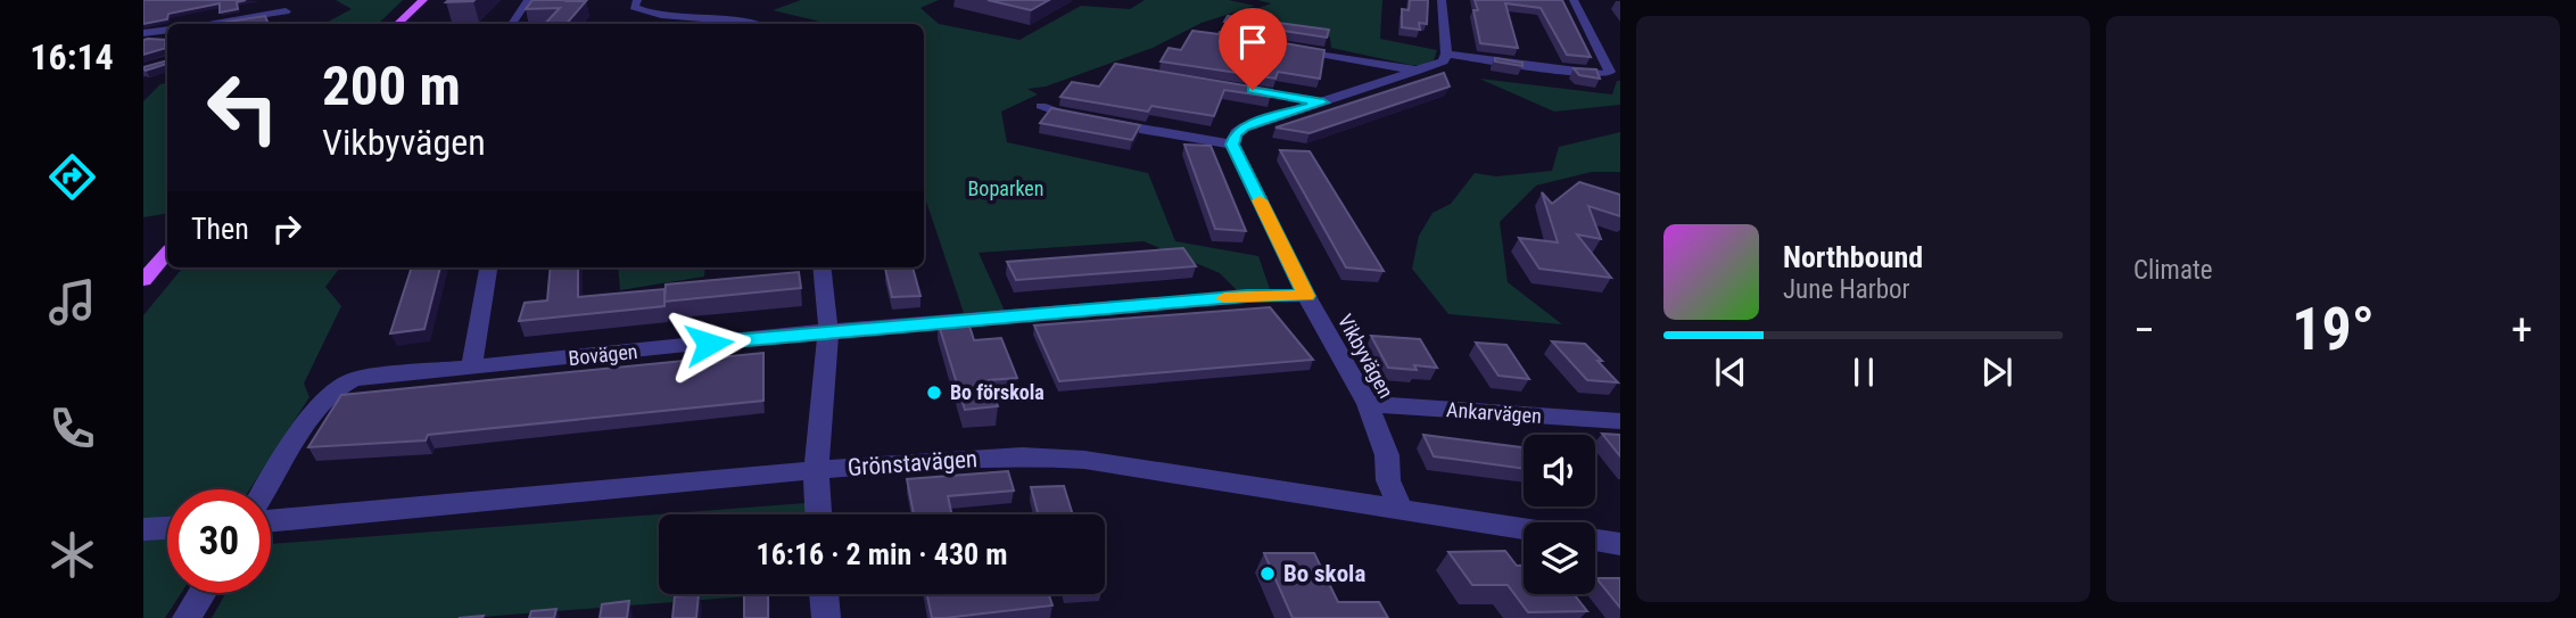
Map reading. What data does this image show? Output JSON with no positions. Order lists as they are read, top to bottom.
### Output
{
  "streets": {
    "street": [
      "Bovägen",
      "Vikbyvägen",
      "Ankarvägen",
      "Grönstavägen"
    ]
  },
  "crossings": [
    ["Bovägen", "Vikbyvägen"],
    ["Vikbyvägen", "Ankarvägen"],
    ["Vikbyvägen", "Grönstavägen"]
  ],
  "parks": ["Boparken"],
  "places": ["Bo förskola", "Bo skola"],
  "page": {
    "tabs": "16:14",
    "tile": "Climate",
    "turn": ["200 m", "Vikbyvägen"],
    "then": "Then",
    "song": ["Northbound", "June Harbor"],
    "heat": ["−", "19°", "+"],
    "limit": "30",
    "trip": "16:16 · 2 min · 430 m"
  }
}
